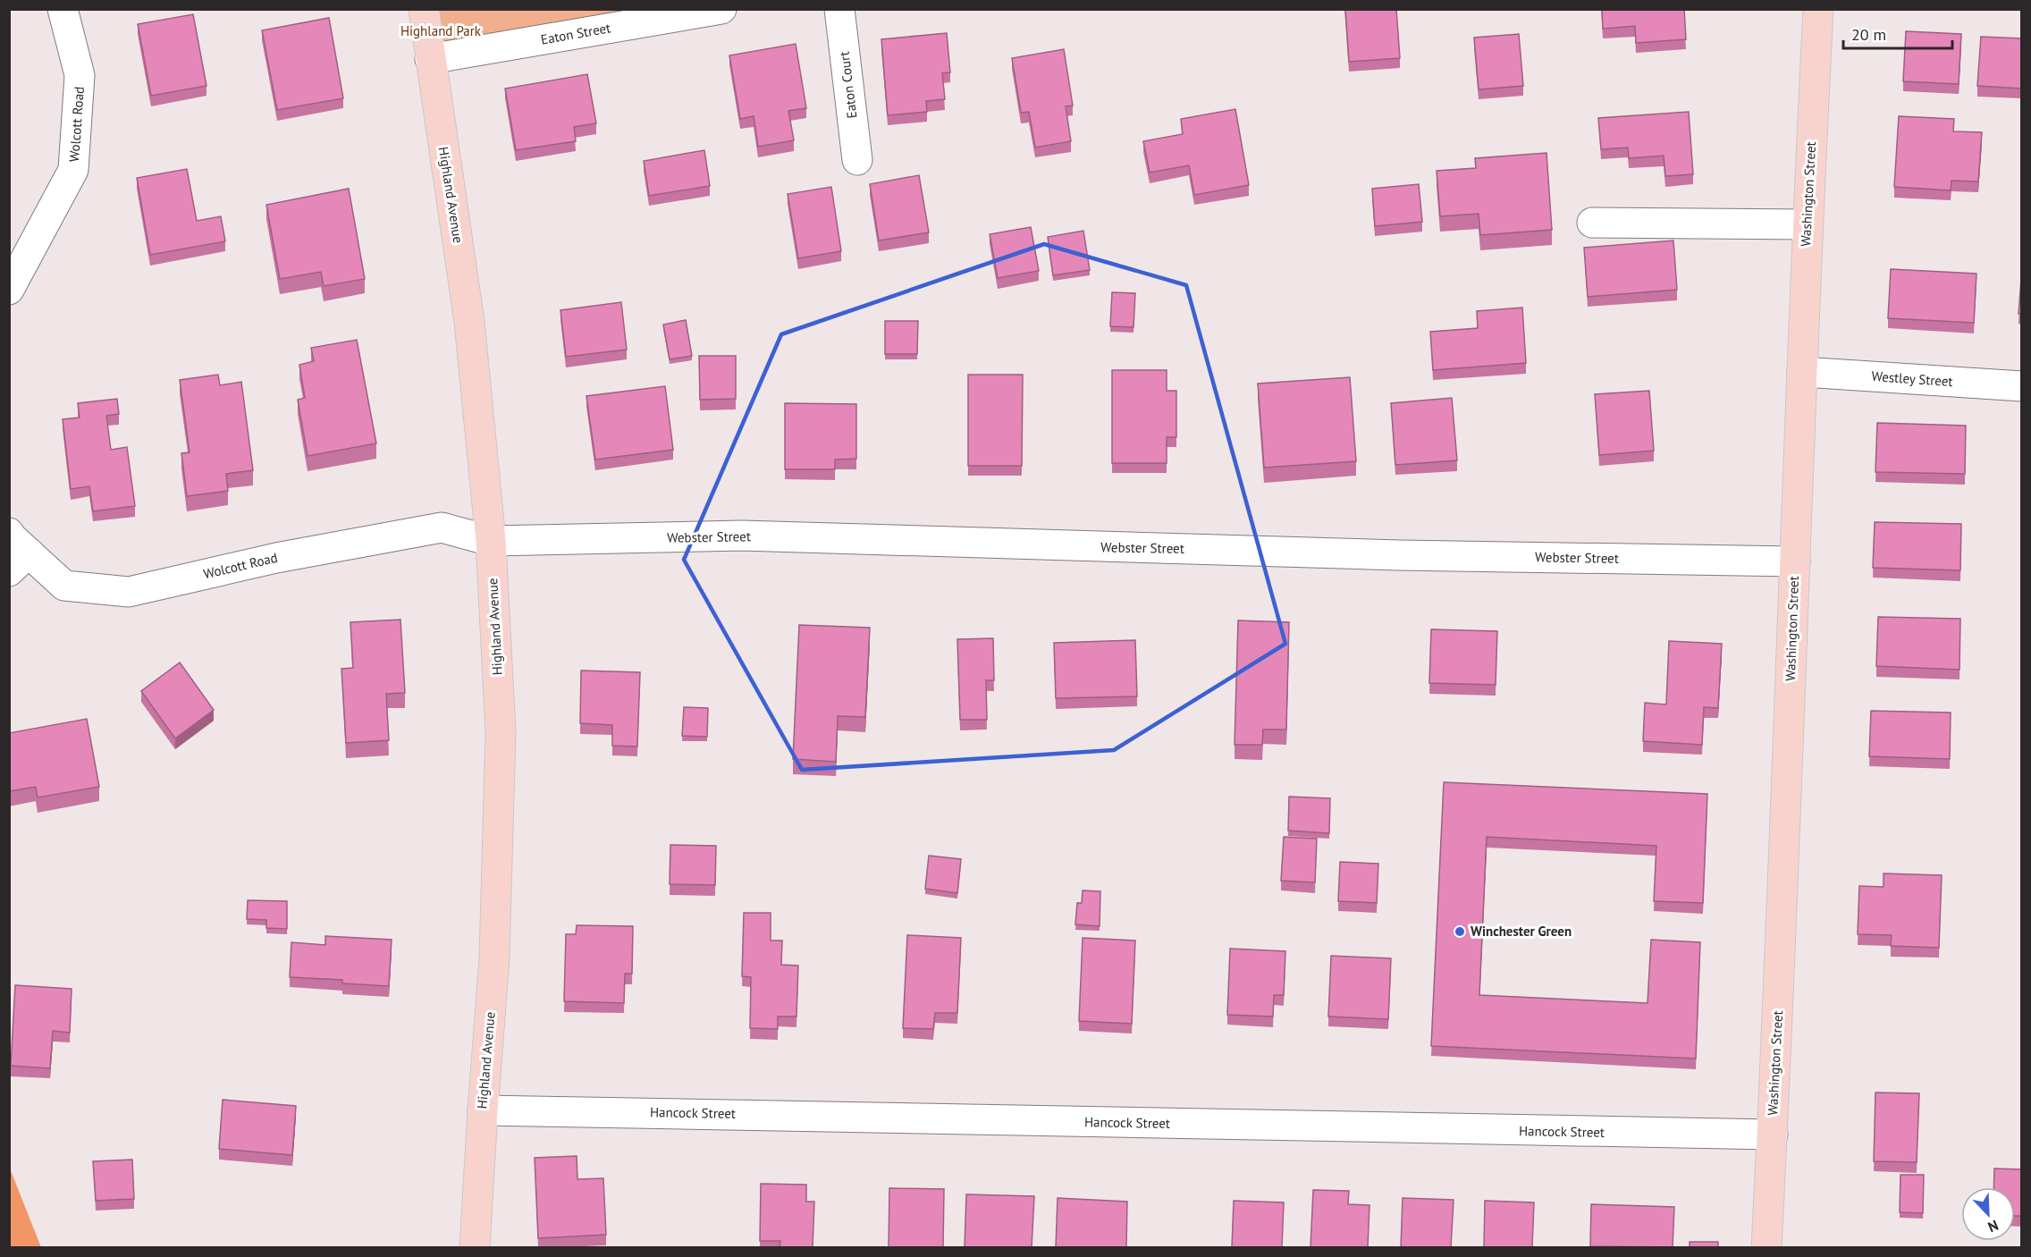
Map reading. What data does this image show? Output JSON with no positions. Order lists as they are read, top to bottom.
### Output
{
  "streets": {
    "main road": ["Washington Street", "Highland Avenue"],
    "street": [
      "Eaton Street",
      "Eaton Court",
      "Wolcott Road",
      "Westley Street",
      "Webster Street",
      "Hancock Street"
    ]
  },
  "crossings": [
    ["Eaton Street", "Highland Avenue"],
    ["Wolcott Road", "Highland Avenue"],
    ["Wolcott Road", "Webster Street"],
    ["Washington Street", "Westley Street"],
    ["Washington Street", "Webster Street"],
    ["Washington Street", "Hancock Street"],
    ["Highland Avenue", "Webster Street"],
    ["Highland Avenue", "Hancock Street"]
  ],
  "parks": ["Highland Park"],
  "places": ["Winchester Green"],
  "scale_bar": "20 m",
  "north": "bottom right"
}
